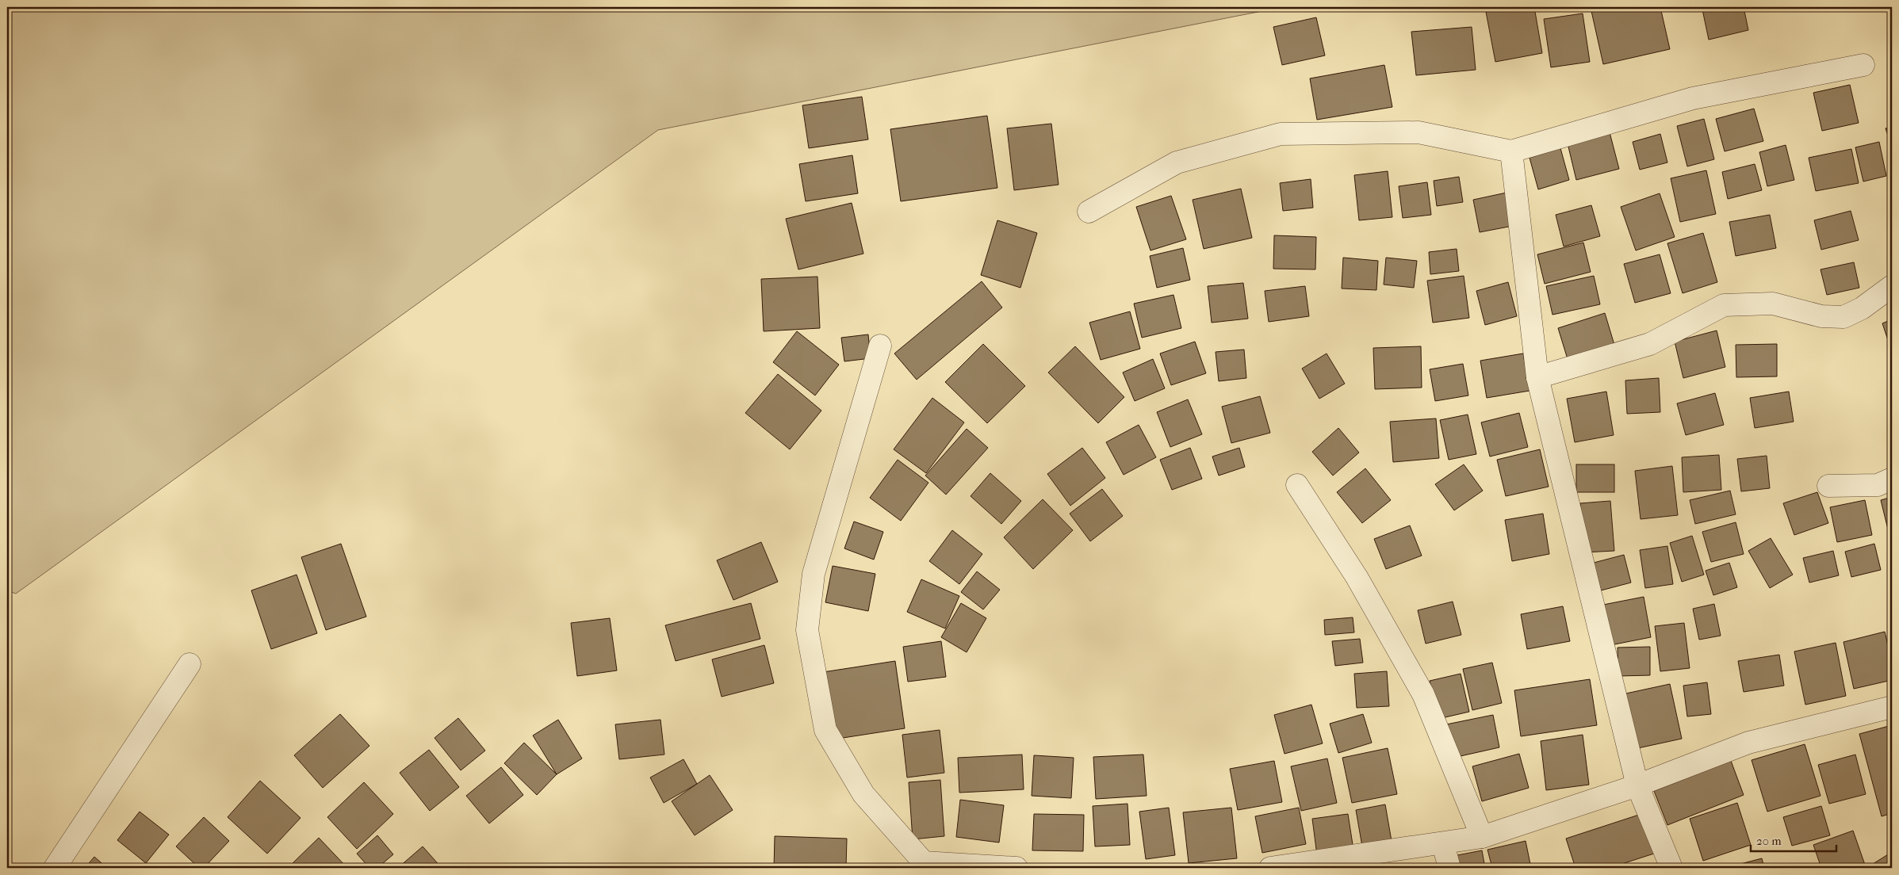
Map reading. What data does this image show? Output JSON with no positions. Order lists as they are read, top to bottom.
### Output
{
  "scale_bar": "20 m"
}
